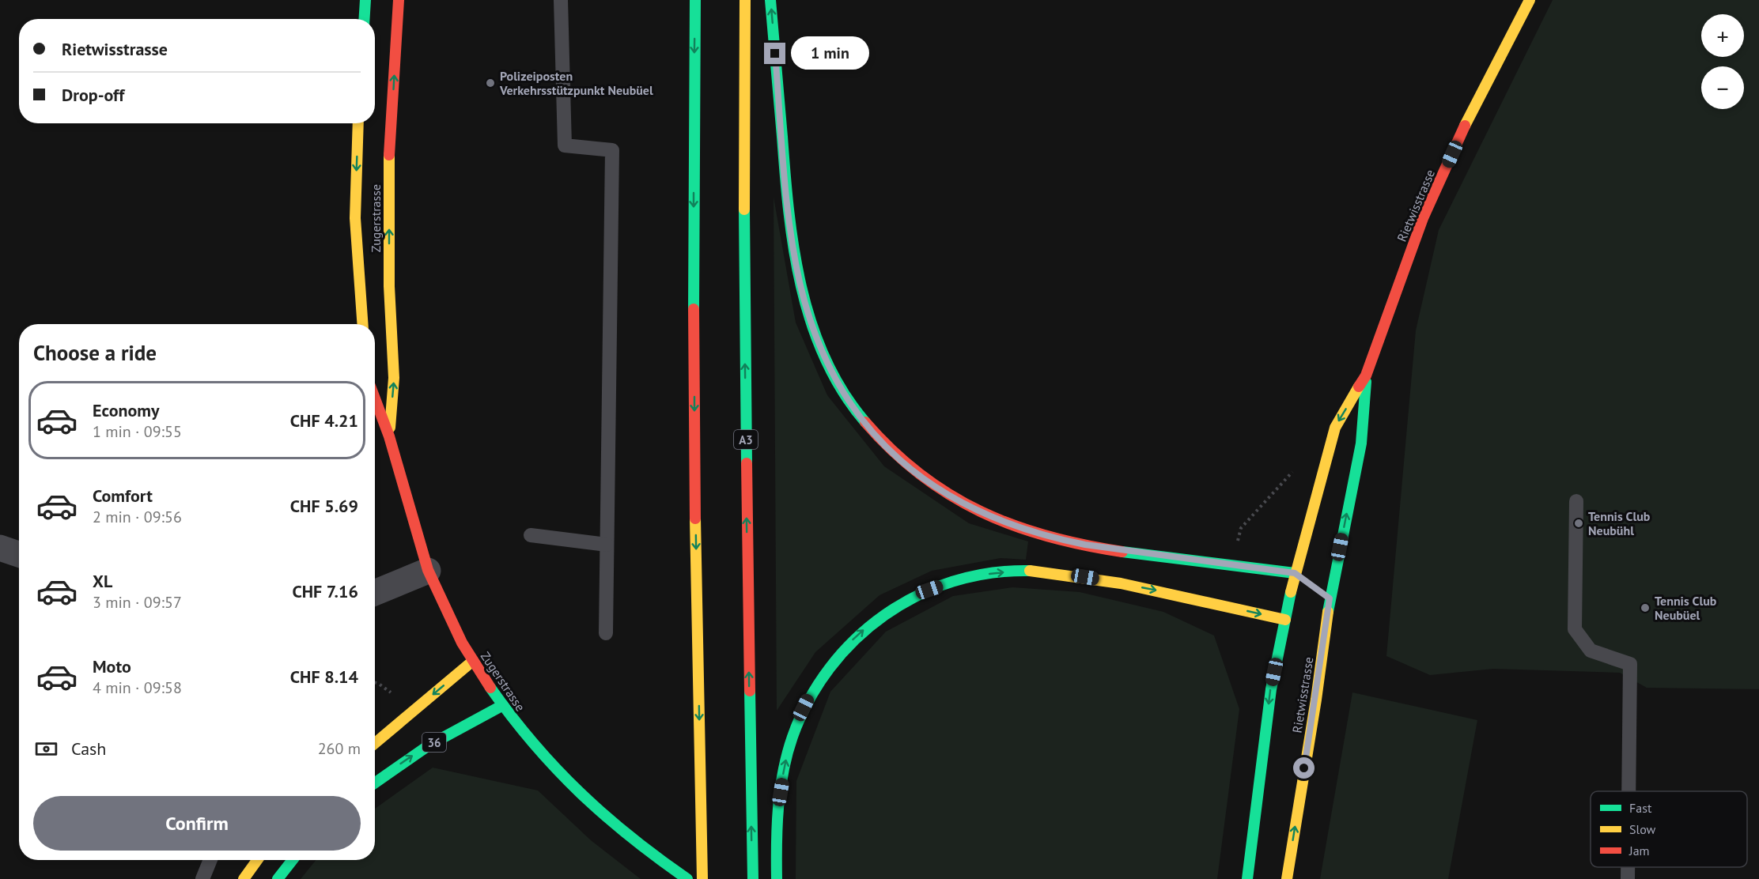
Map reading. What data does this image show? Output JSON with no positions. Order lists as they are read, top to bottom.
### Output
{
  "streets": {
    "main road": [
      "Rietwisstrasse",
      "Zugerstrasse",
      "A3",
      "36"
    ]
  },
  "crossings": [
    ["Zugerstrasse", "36"]
  ],
  "places": ["Polizeiposten Verkehrsstützpunkt Neubüel", "Tennis Club Neubühl", "Tennis Club Neubüel"],
  "legend": ["Fast", "Slow", "Jam"],
  "page": {
    "map_buttons": ["+", "−"],
    "banner": ["Rietwisstrasse", "Drop-off"],
    "bubble": "1 min",
    "heading": "Choose a ride",
    "list": [
      {
        "name": "Economy",
        "note": "1 min · 09:55",
        "value": "CHF 4.21"
      },
      {
        "name": "Comfort",
        "note": "2 min · 09:56",
        "value": "CHF 5.69"
      },
      {
        "name": "XL",
        "note": "3 min · 09:57",
        "value": "CHF 7.16"
      },
      {
        "name": "Moto",
        "note": "4 min · 09:58",
        "value": "CHF 8.14"
      }
    ],
    "pay": ["Cash", "260 m"],
    "buttons": "Confirm"
  }
}
